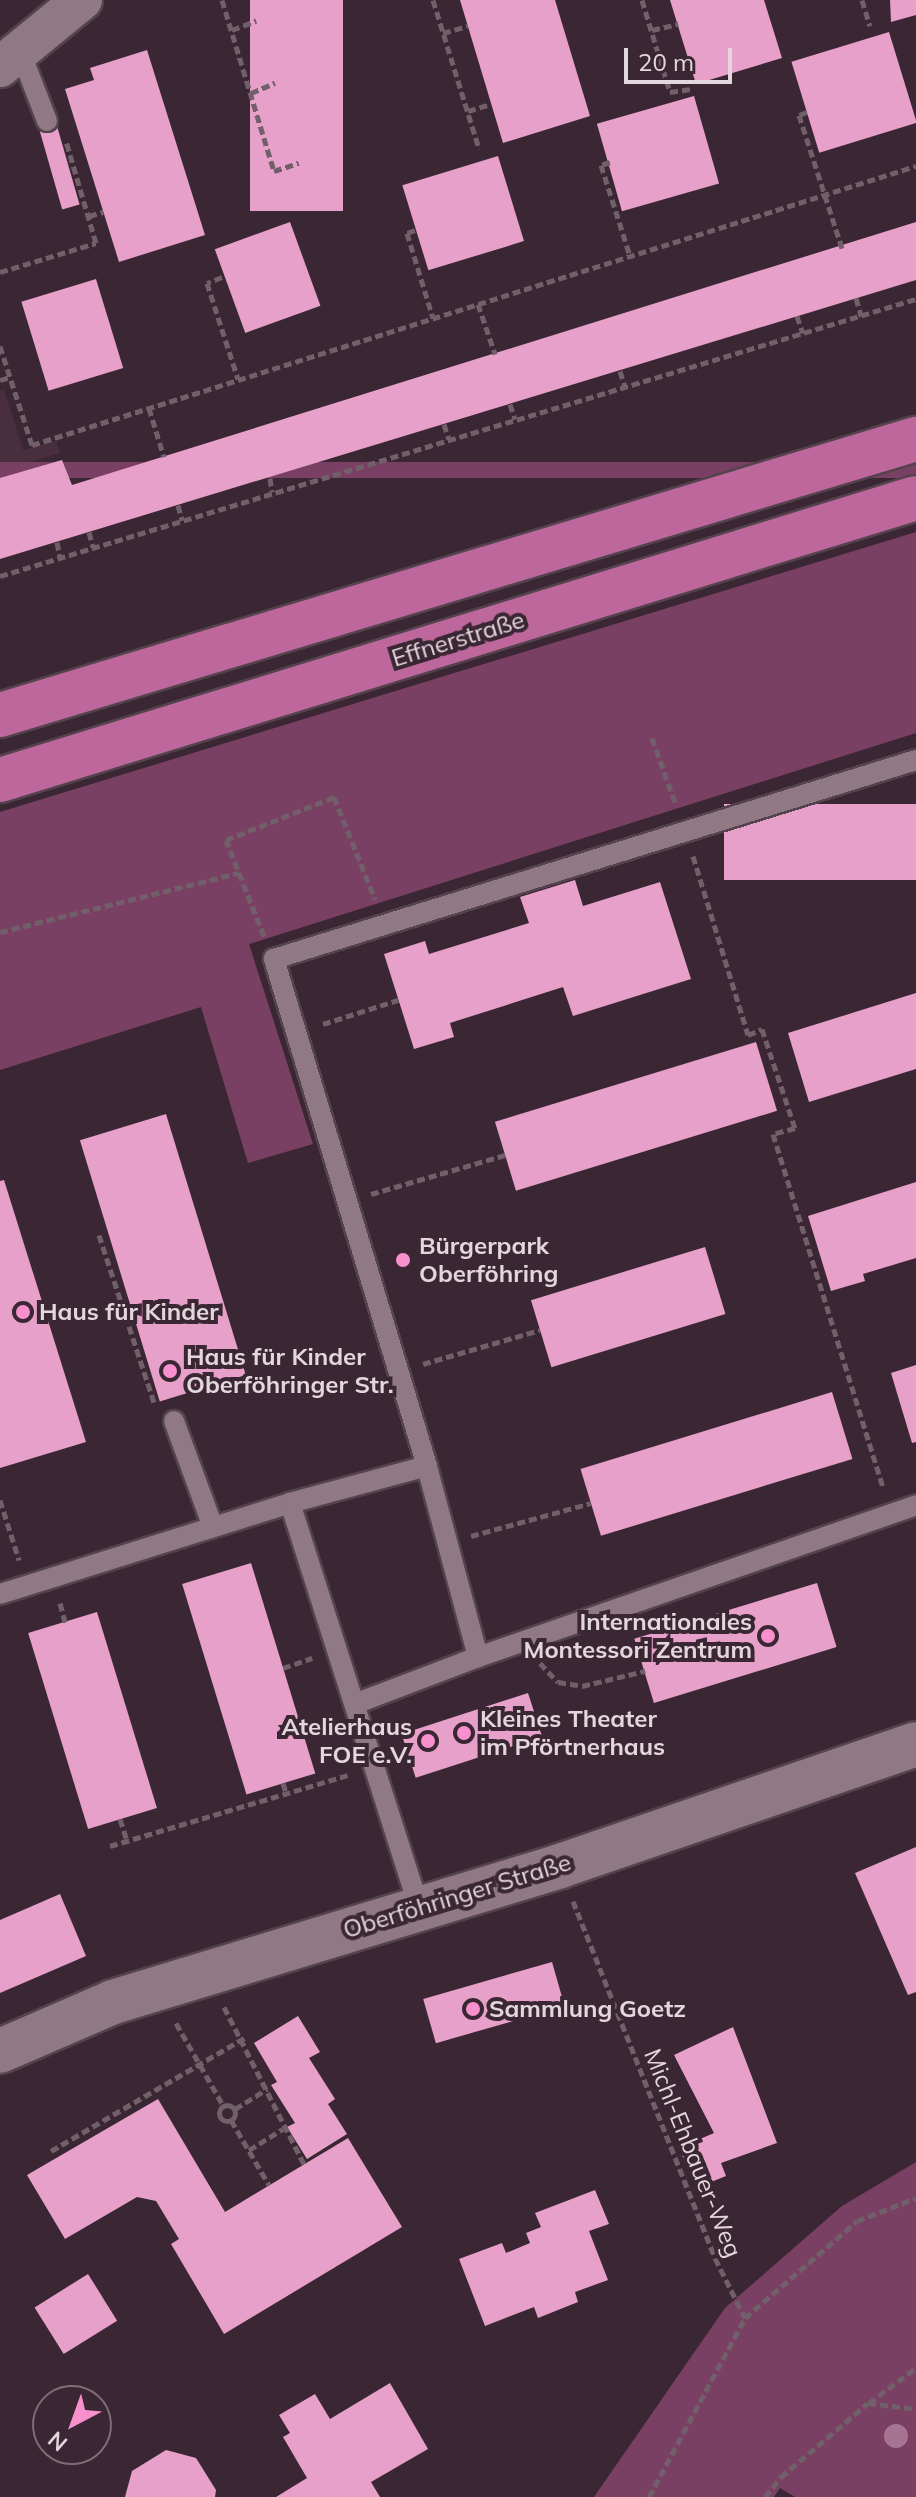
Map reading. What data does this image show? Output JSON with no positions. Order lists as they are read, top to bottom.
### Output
{
  "streets": {
    "highway": ["Effnerstraße"],
    "main road": ["Oberföhringer Straße"],
    "path": ["Michl-Ehbauer-Weg"]
  },
  "crossings": [
    ["Oberföhringer Straße", "Michl-Ehbauer-Weg"]
  ],
  "places": [
    "Bürgerpark Oberföhring",
    "Haus für Kinder",
    "Haus für Kinder Oberföhringer Str.",
    "Internationales Montessori Zentrum",
    "Kleines Theater im Pförtnerhaus",
    "Atelierhaus FOE e.V.",
    "Sammlung Goetz"
  ],
  "scale_bar": "20 m",
  "north": "bottom left"
}
